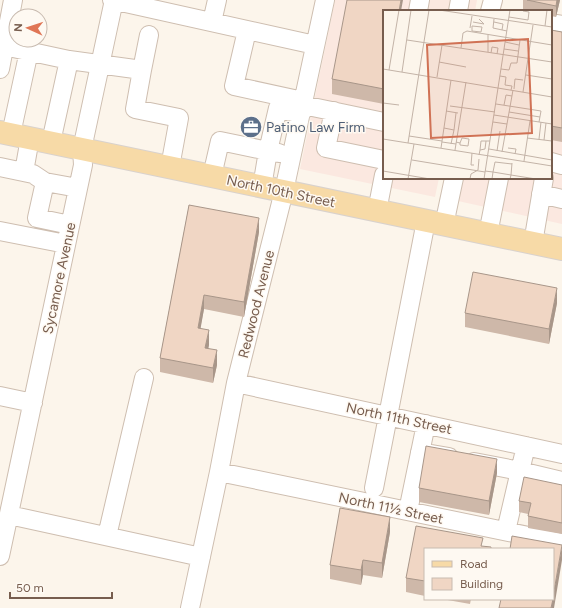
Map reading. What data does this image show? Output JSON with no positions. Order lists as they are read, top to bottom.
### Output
{
  "streets": {
    "main road": ["North 10th Street"],
    "street": [
      "Sycamore Avenue",
      "Redwood Avenue",
      "North 11th Street",
      "North 11½ Street"
    ]
  },
  "crossings": [
    ["North 10th Street", "Sycamore Avenue"],
    ["North 10th Street", "Redwood Avenue"],
    ["Redwood Avenue", "North 11th Street"],
    ["Redwood Avenue", "North 11½ Street"]
  ],
  "places": {
    "office": ["Patino Law Firm"]
  },
  "legend": ["Road", "Building"],
  "scale_bar": "50 m",
  "north": "left"
}
